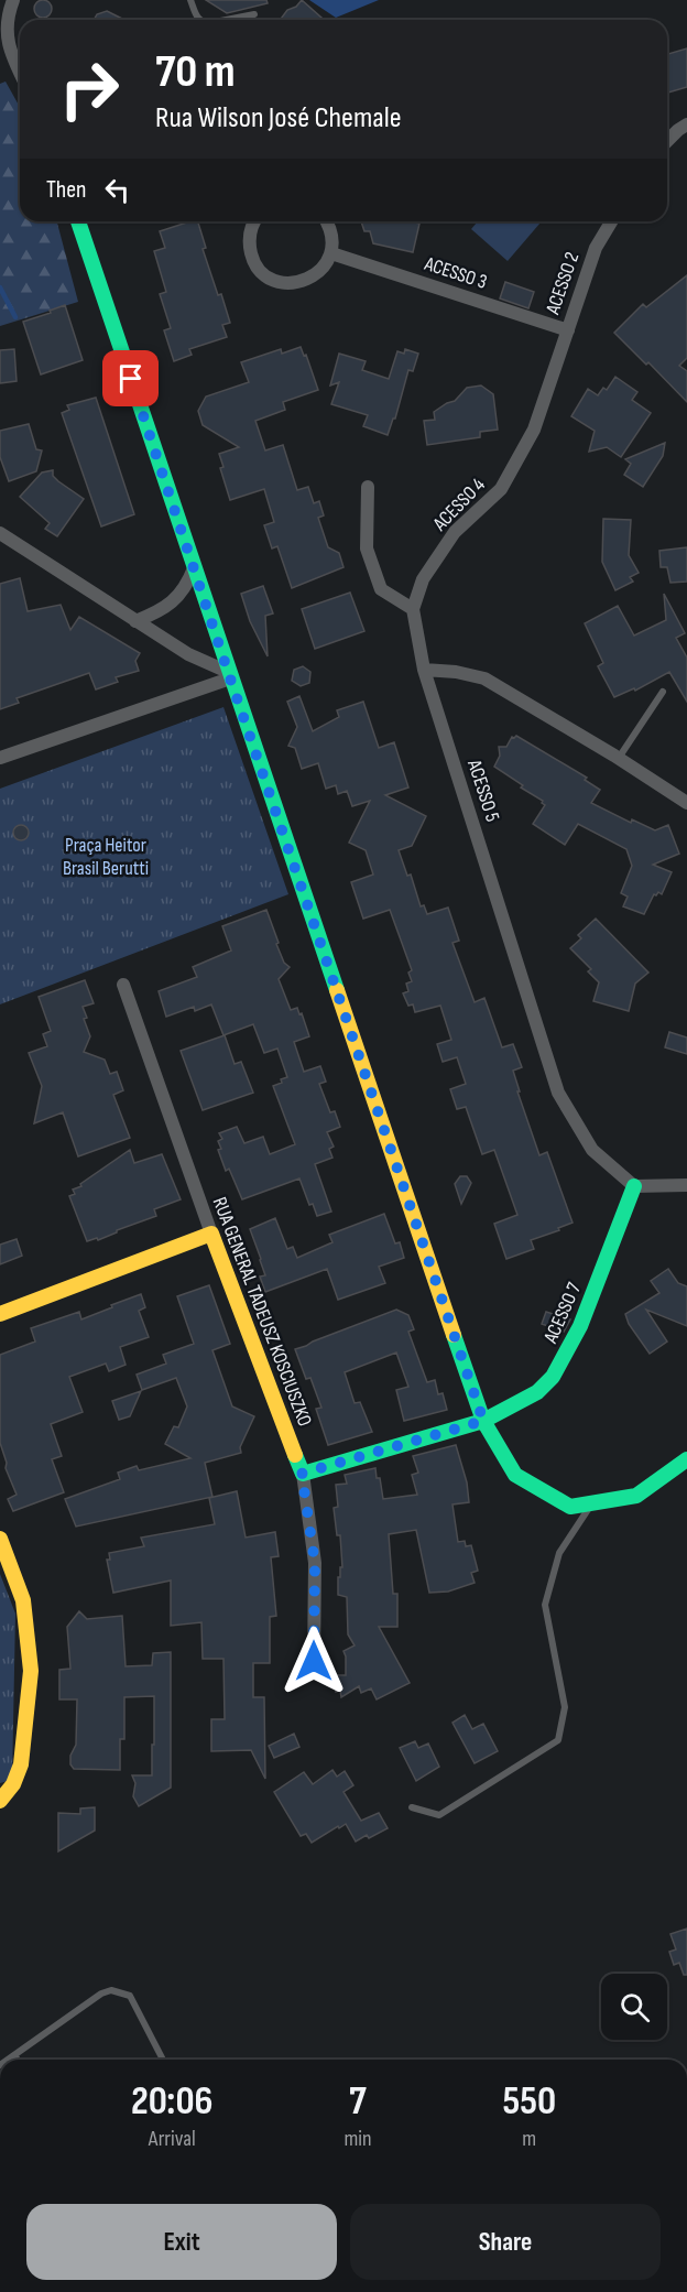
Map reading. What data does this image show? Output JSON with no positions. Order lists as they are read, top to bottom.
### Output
{
  "streets": {
    "street": [
      "ACESSO 3",
      "ACESSO 2",
      "ACESSO 4",
      "ACESSO 5",
      "RUA GENERAL TADEUSZ KOSCIUSZKO",
      "ACESSO 7"
    ]
  },
  "crossings": [
    ["ACESSO 3", "ACESSO 2"],
    ["ACESSO 3", "ACESSO 4"],
    ["ACESSO 2", "ACESSO 4"],
    ["ACESSO 4", "ACESSO 5"],
    ["ACESSO 5", "ACESSO 7"],
    ["RUA GENERAL TADEUSZ KOSCIUSZKO", "ACESSO 7"]
  ],
  "parks": ["Praça Heitor Brasil Berutti"],
  "page": {
    "turn": ["70 m", "Rua Wilson José Chemale"],
    "then": "Then",
    "eta": [
      "20:06",
      "Arrival",
      "7",
      "min",
      "550",
      "m"
    ],
    "buttons": ["Exit", "Share"]
  }
}
